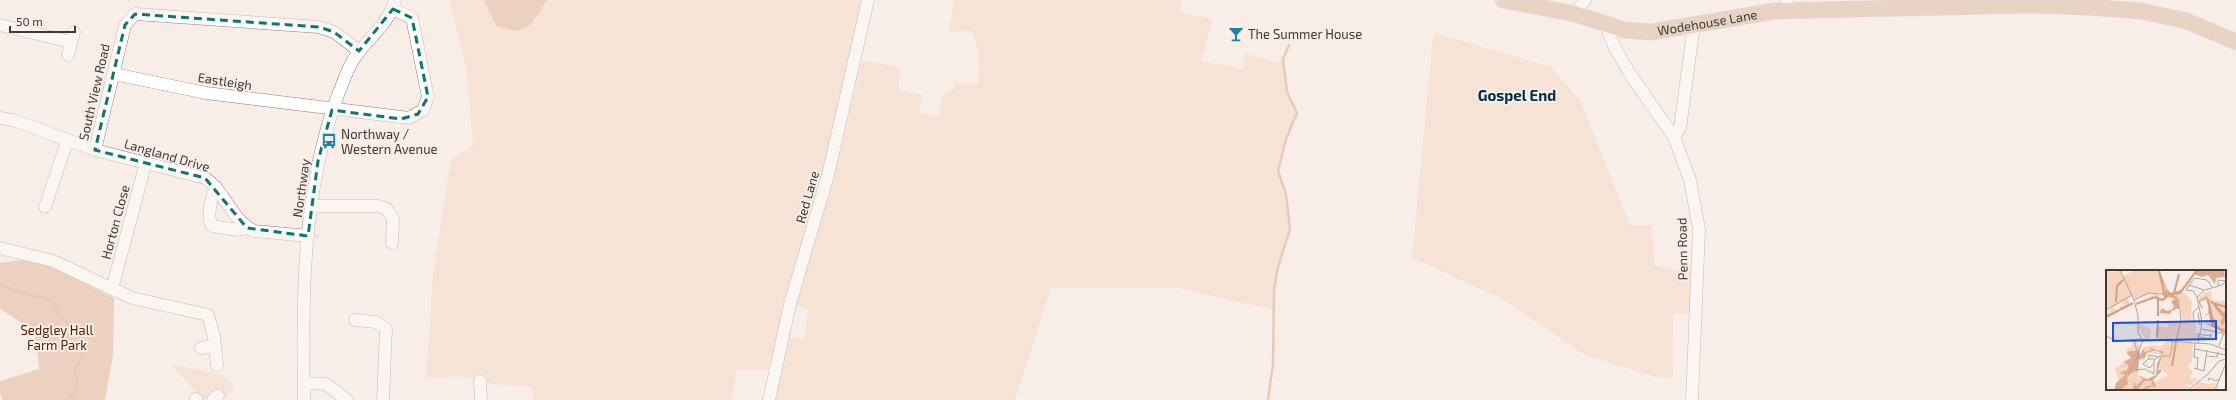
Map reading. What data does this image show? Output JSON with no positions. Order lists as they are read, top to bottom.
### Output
{
  "streets": {
    "main road": ["Wodehouse Lane"],
    "street": [
      "Eastleigh",
      "South View Road",
      "Langland Drive",
      "Northway",
      "Red Lane",
      "Horton Close",
      "Penn Road"
    ]
  },
  "crossings": [
    ["Wodehouse Lane", "Penn Road"],
    ["Eastleigh", "South View Road"],
    ["Eastleigh", "Northway"],
    ["South View Road", "Langland Drive"],
    ["South View Road", "Northway"],
    ["Langland Drive", "Horton Close"]
  ],
  "districts": ["Gospel End"],
  "parks": ["Sedgley Hall Farm Park"],
  "places": {
    "bar": ["The Summer House"],
    "bus stop": ["Northway / Western Avenue"]
  },
  "scale_bar": "50 m"
}
